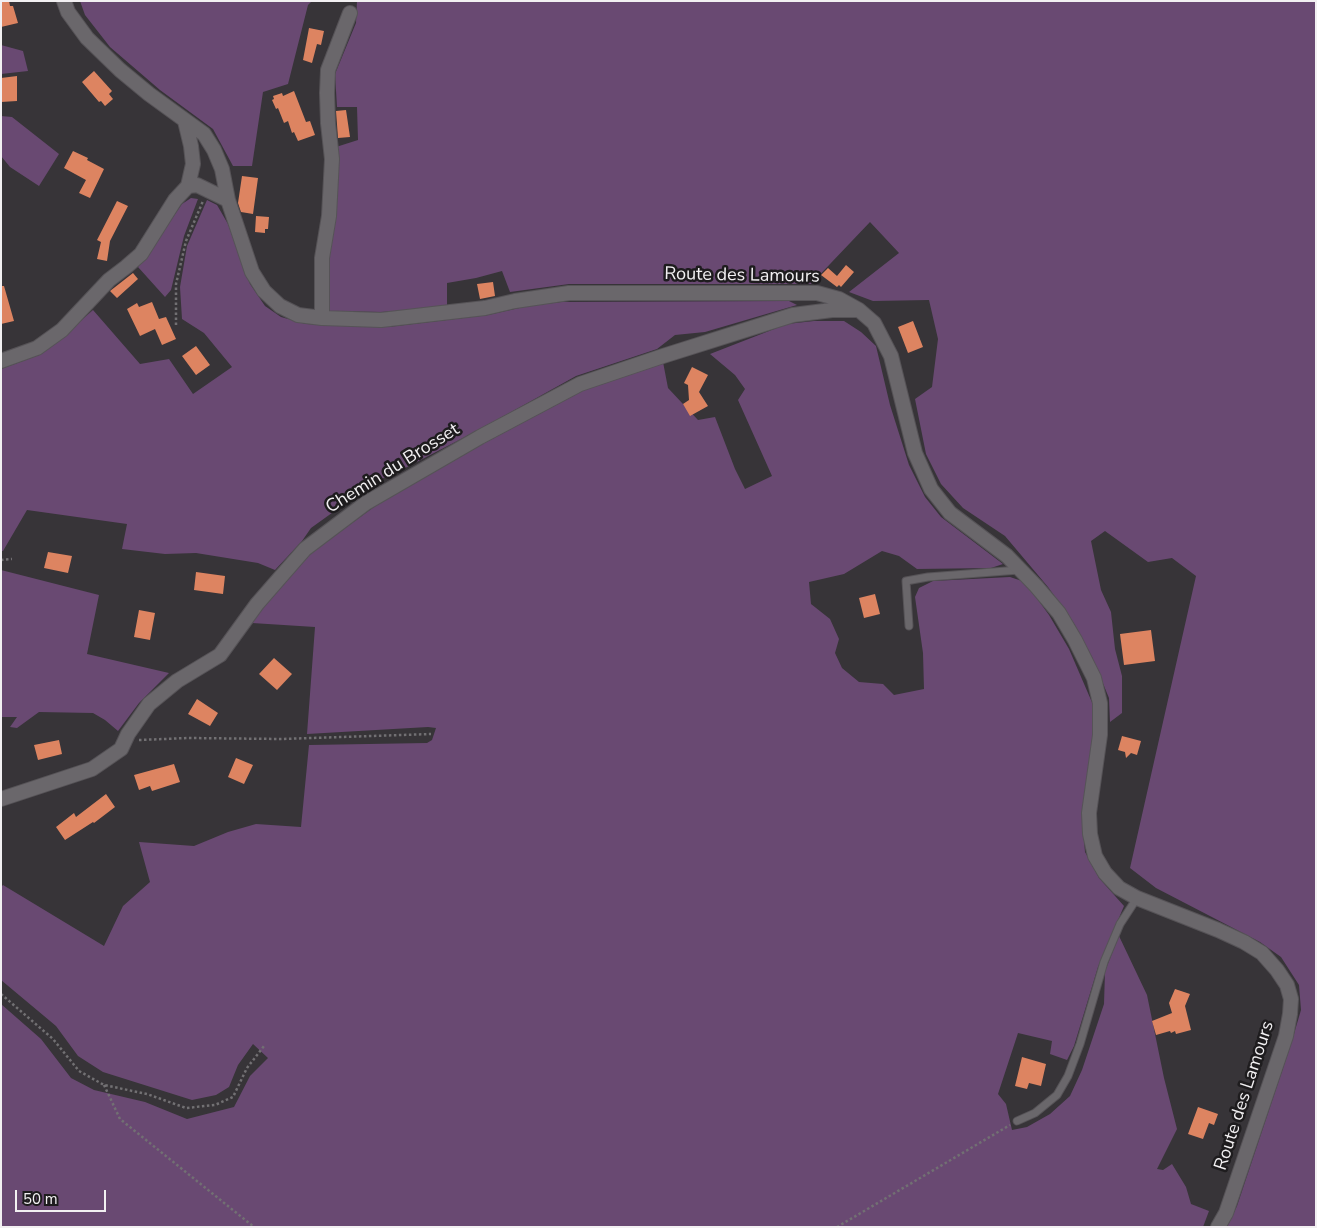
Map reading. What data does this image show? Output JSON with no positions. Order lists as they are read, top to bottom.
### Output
{
  "streets": {
    "street": ["Route des Lamours", "Chemin du Brosset"]
  },
  "crossings": [
    ["Route des Lamours", "Chemin du Brosset"]
  ],
  "scale_bar": "50 m"
}
